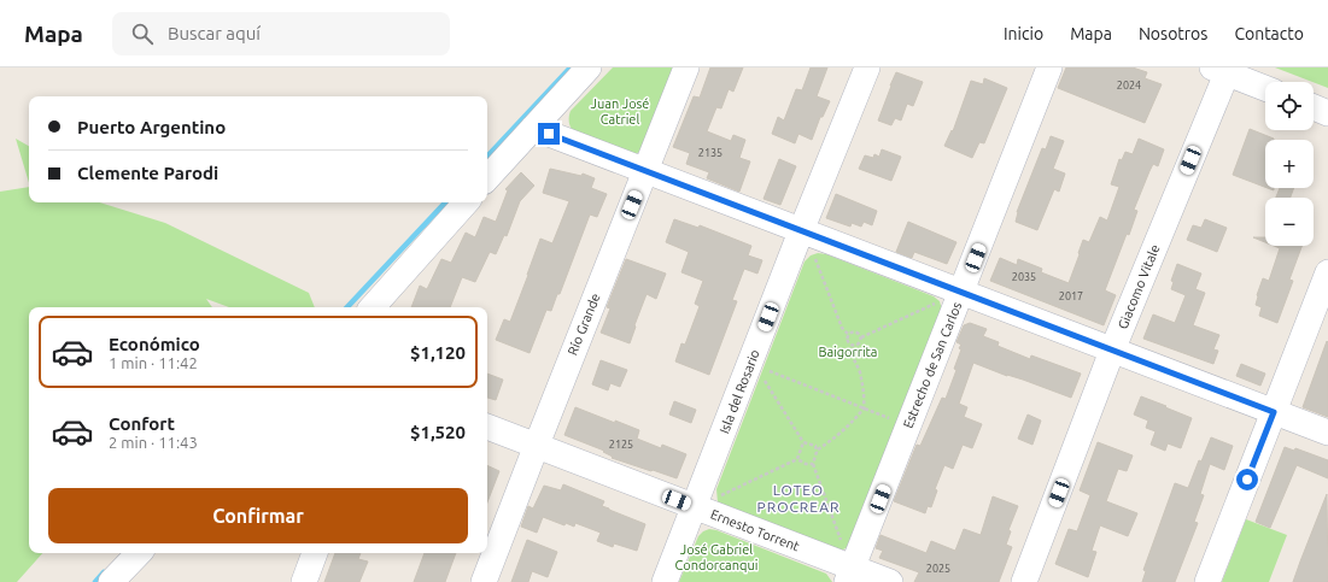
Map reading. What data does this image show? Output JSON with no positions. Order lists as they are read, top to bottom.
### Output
{
  "streets": {
    "street": [
      "Giacomo Vitale",
      "Río Grande",
      "Estrecho de San Carlos",
      "Isla del Rosario",
      "Ernesto Torrent"
    ]
  },
  "crossings": [
    ["Río Grande", "Ernesto Torrent"],
    ["Estrecho de San Carlos", "Ernesto Torrent"],
    ["Isla del Rosario", "Ernesto Torrent"]
  ],
  "districts": ["LOTEO PROCREAR"],
  "parks": ["Juan José Catriel", "Baigorrita", "José Gabriel Condorcanqui"],
  "house_numbers": [
    "2024",
    "2135",
    "2035",
    "2017",
    "2125",
    "2025"
  ],
  "page": {
    "header": "Mapa",
    "search": "Buscar aquí",
    "nav": [
      "Inicio",
      "Mapa",
      "Nosotros",
      "Contacto"
    ],
    "map_buttons": ["+", "−"],
    "banner": ["Puerto Argentino", "Clemente Parodi"],
    "list": [
      {
        "name": "Económico",
        "note": "1 min · 11:42",
        "value": "$1,120"
      },
      {
        "name": "Confort",
        "note": "2 min · 11:43",
        "value": "$1,520"
      }
    ],
    "buttons": "Confirmar"
  }
}
